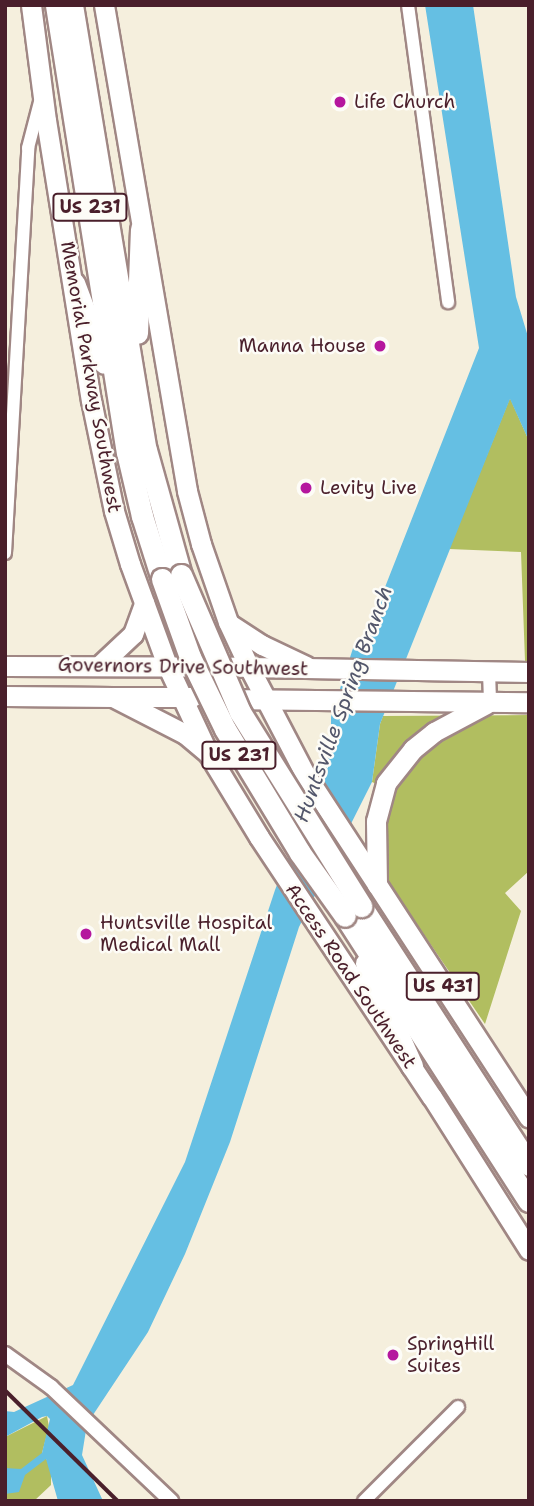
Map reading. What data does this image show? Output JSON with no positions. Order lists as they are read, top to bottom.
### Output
{
  "streets": {
    "highway": ["US 231", "Memorial Parkway Southwest"],
    "main road": ["Governors Drive Southwest", "Access Road Southwest", "US 431"]
  },
  "crossings": [
    ["Memorial Parkway Southwest", "Governors Drive Southwest"],
    ["Memorial Parkway Southwest", "Access Road Southwest"],
    ["Governors Drive Southwest", "Access Road Southwest"],
    ["Governors Drive Southwest", "US 431"]
  ],
  "water": ["Huntsville Spring Branch"],
  "places": [
    "Life Church",
    "Manna House",
    "Levity Live",
    "Huntsville Hospital Medical Mall",
    "SpringHill Suites"
  ]
}
